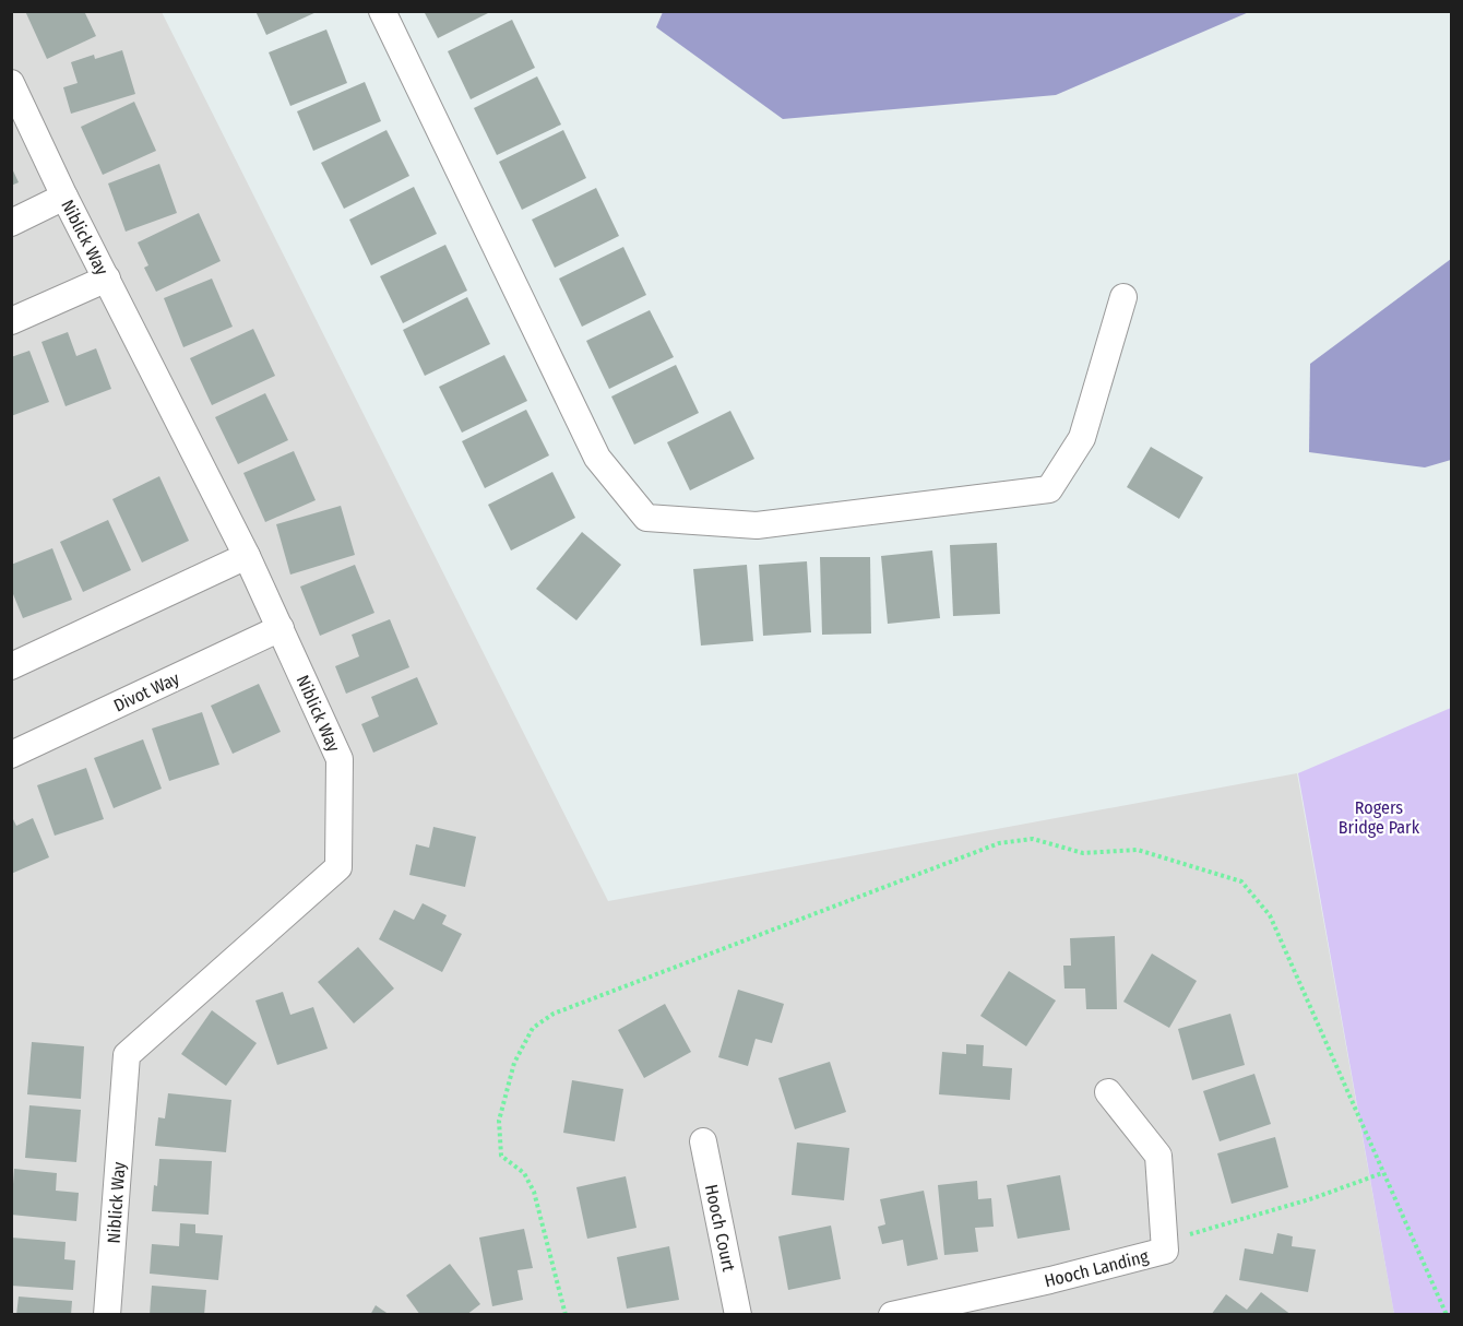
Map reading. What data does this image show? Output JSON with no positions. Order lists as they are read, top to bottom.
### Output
{
  "streets": {
    "street": [
      "Niblick Way",
      "Divot Way",
      "Hooch Court",
      "Hooch Landing"
    ]
  },
  "crossings": [
    ["Niblick Way", "Divot Way"]
  ],
  "parks": ["Rogers Bridge Park"]
}
